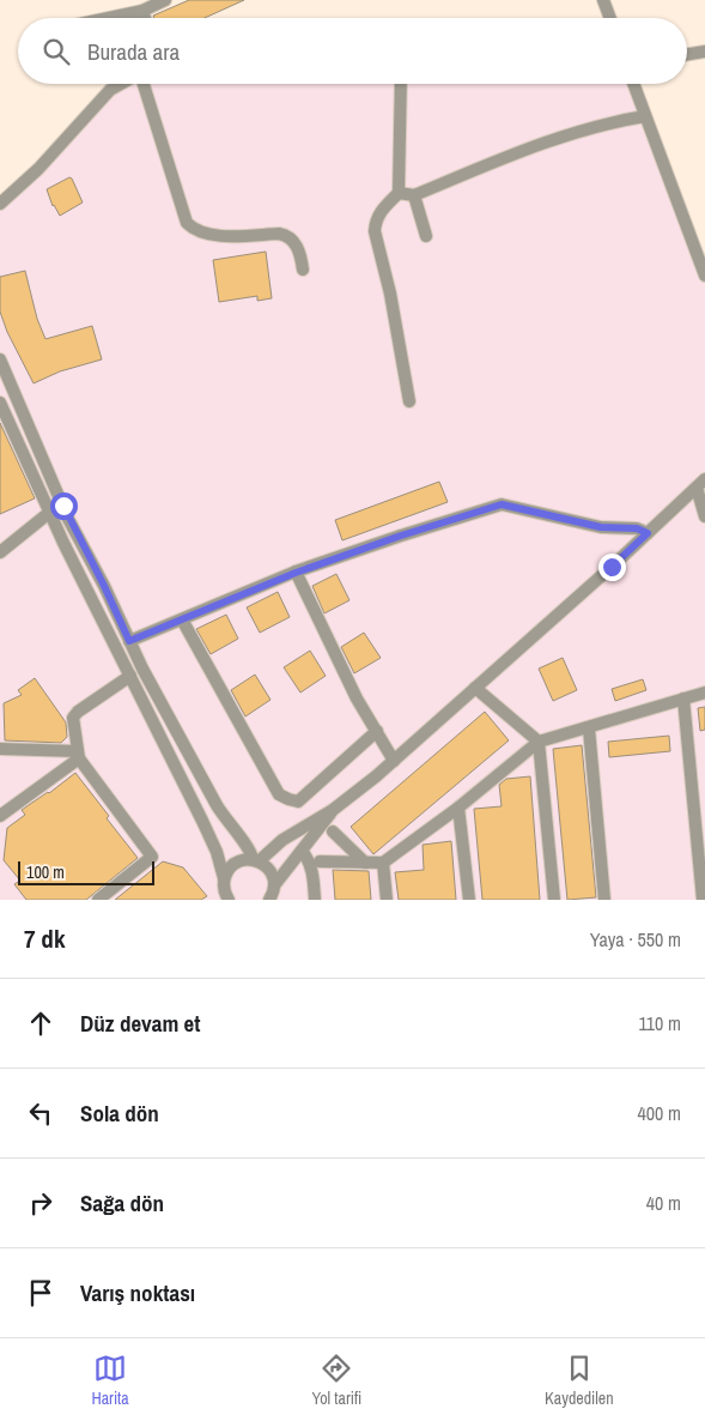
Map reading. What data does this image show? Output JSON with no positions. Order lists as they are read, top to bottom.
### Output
{
  "scale_bar": "100 m",
  "page": {
    "search": "Burada ara",
    "scale": "100 m",
    "heading": ["7 dk", "Yaya · 550 m"],
    "list": [
      ["Düz devam et", "110 m"],
      ["Sola dön", "400 m"],
      ["Sağa dön", "40 m"],
      "Varış noktası"
    ],
    "nav": ["Harita", "Yol tarifi", "Kaydedilen"]
  }
}
